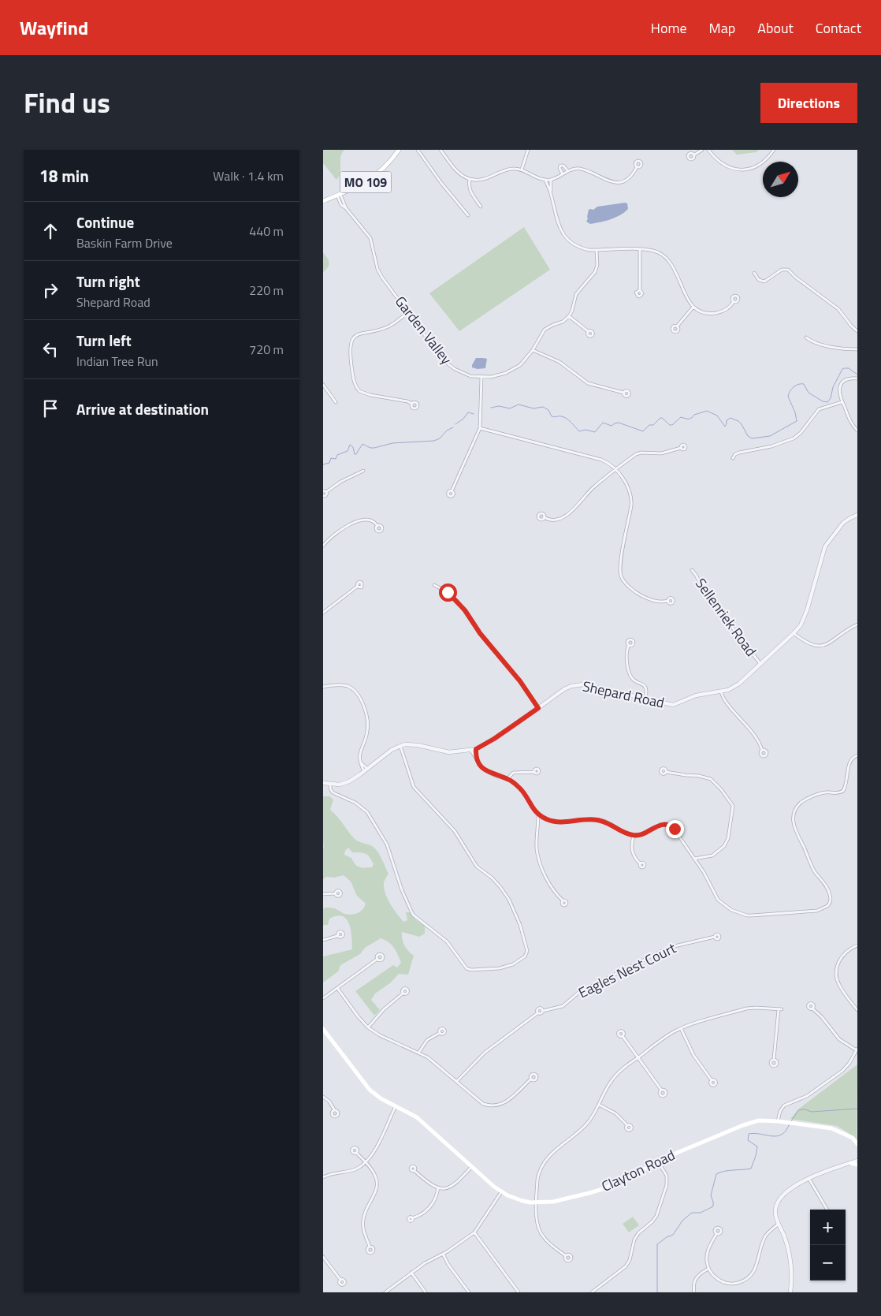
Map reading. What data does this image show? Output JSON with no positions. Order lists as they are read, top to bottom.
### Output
{
  "streets": {
    "main road": ["MO 109", "Clayton Road"],
    "street": [
      "Garden Valley",
      "Sellenriek Road",
      "Shepard Road",
      "Eagles Nest Court"
    ]
  },
  "crossings": [
    ["MO 109", "Garden Valley"],
    ["Sellenriek Road", "Shepard Road"]
  ],
  "north": "top right",
  "page": {
    "header": "Wayfind",
    "nav": [
      "Home",
      "Map",
      "About",
      "Contact"
    ],
    "title": "Find us",
    "buttons": "Directions",
    "heading": ["18 min", "Walk · 1.4 km"],
    "list": [
      ["Continue", "Baskin Farm Drive", "440 m"],
      ["Turn right", "Shepard Road", "220 m"],
      ["Turn left", "Indian Tree Run", "720 m"],
      "Arrive at destination"
    ],
    "map_buttons": ["+", "−"]
  }
}
